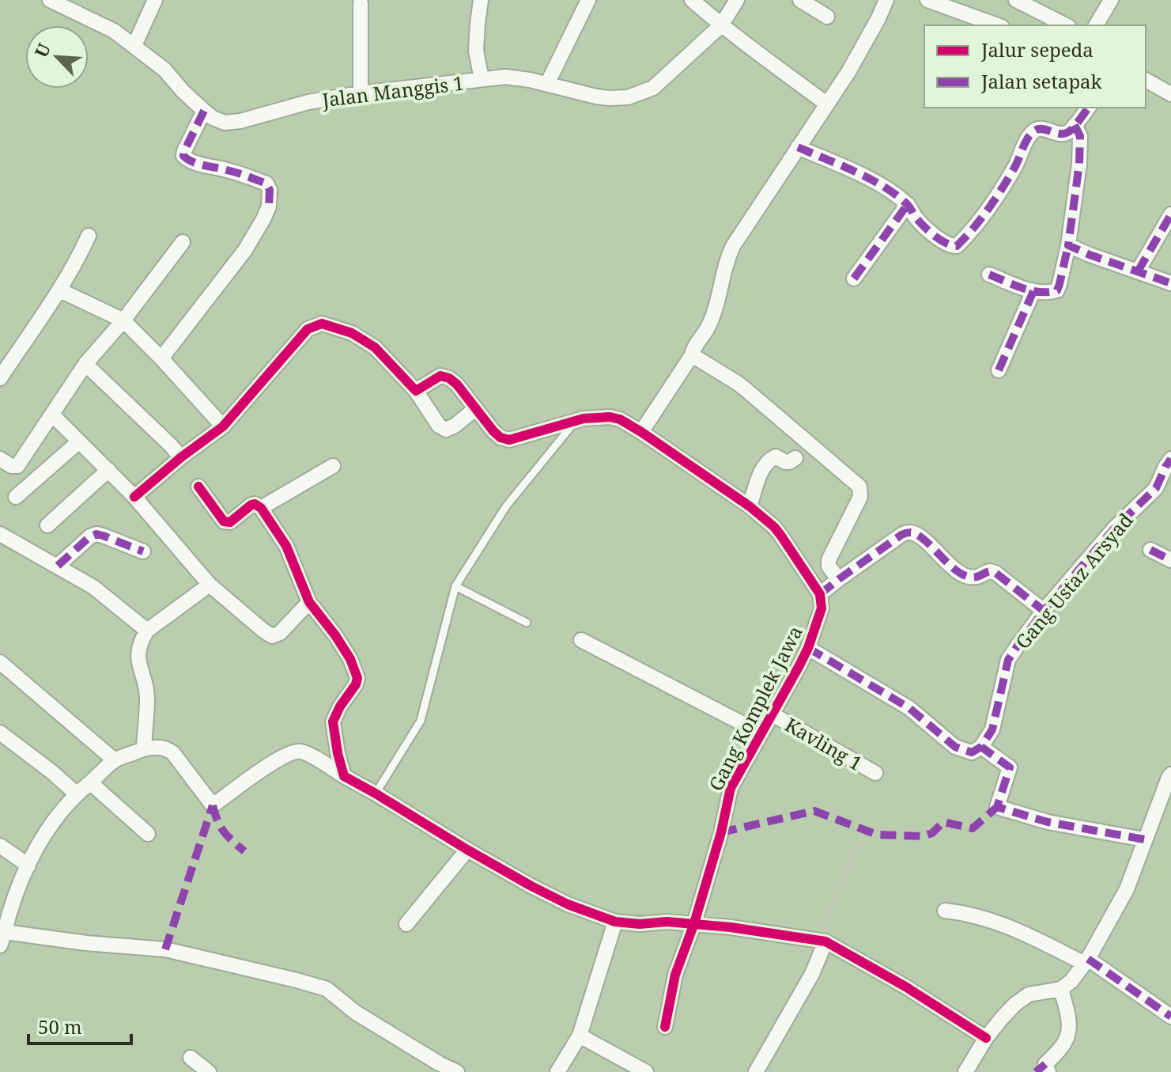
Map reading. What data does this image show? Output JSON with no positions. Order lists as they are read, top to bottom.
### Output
{
  "streets": {
    "street": [
      "Jalan Manggis 1",
      "Gang Ustaz Arsyad",
      "Gang Komplek Jawa",
      "Kavling 1"
    ]
  },
  "crossings": [
    ["Gang Komplek Jawa", "Kavling 1"]
  ],
  "legend": ["Jalur sepeda", "Jalan setapak"],
  "scale_bar": "50 m",
  "north": "top left"
}
